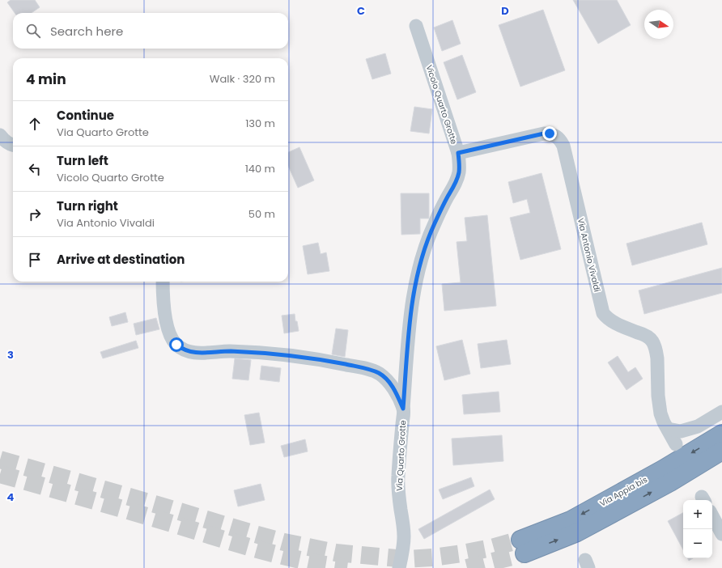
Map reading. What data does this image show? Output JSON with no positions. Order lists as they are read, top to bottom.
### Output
{
  "streets": {
    "highway": ["Via Appia bis"],
    "street": ["Vicolo Quarto Grotte", "Via Antonio Vivaldi", "Via Quarto Grotte"]
  },
  "crossings": [
    ["Vicolo Quarto Grotte", "Via Antonio Vivaldi"],
    ["Vicolo Quarto Grotte", "Via Quarto Grotte"]
  ],
  "north": "right",
  "page": {
    "search": "Search here",
    "heading": ["4 min", "Walk · 320 m"],
    "list": [
      ["Continue", "Via Quarto Grotte", "130 m"],
      ["Turn left", "Vicolo Quarto Grotte", "140 m"],
      ["Turn right", "Via Antonio Vivaldi", "50 m"],
      "Arrive at destination"
    ],
    "map_buttons": ["+", "−"]
  },
  "grid": {
    "columns": ["C", "D"],
    "rows": ["3", "4"]
  }
}
